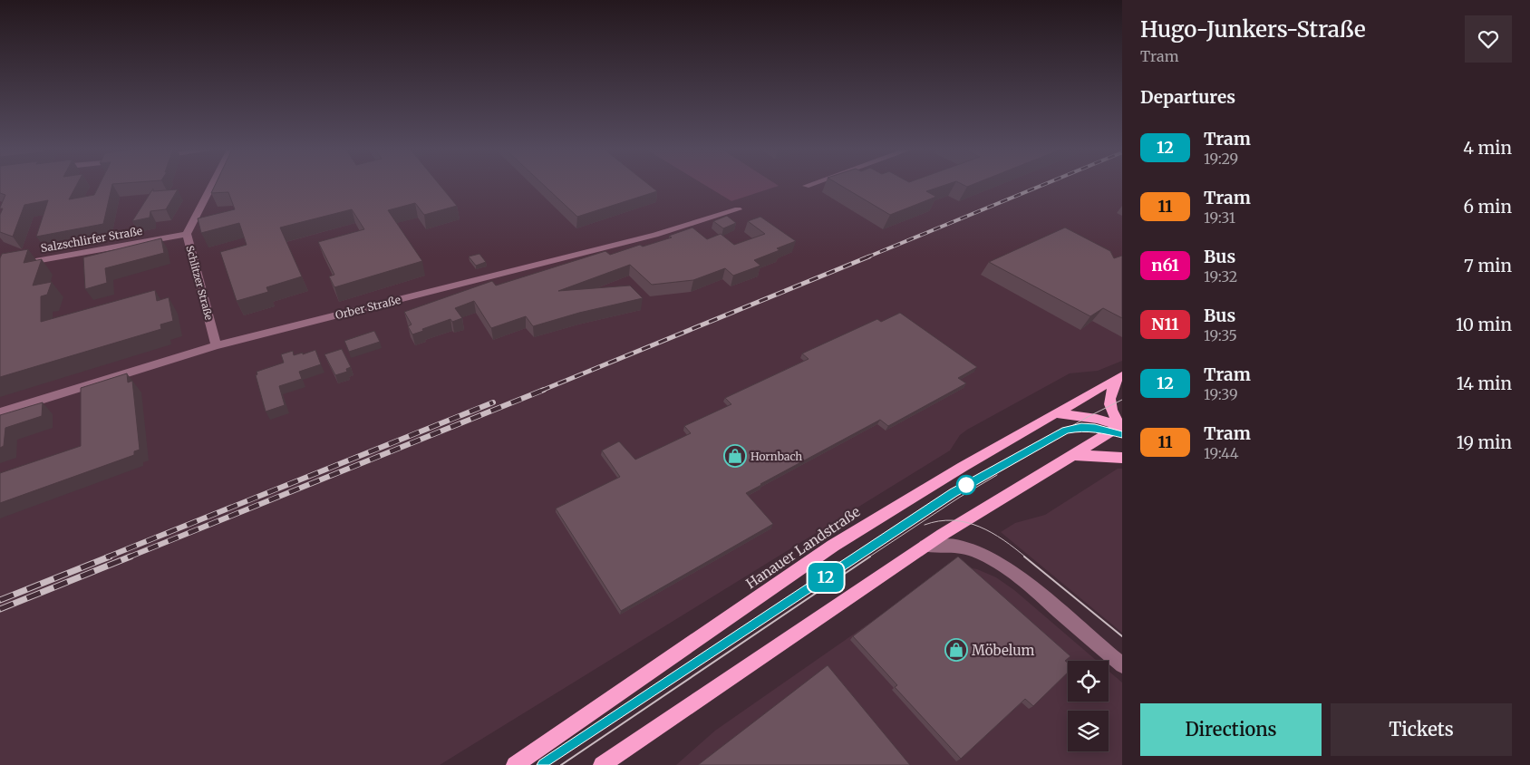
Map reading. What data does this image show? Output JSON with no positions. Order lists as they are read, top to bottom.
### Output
{
  "streets": {
    "main road": ["Hanauer Landstraße"],
    "street": ["Salzschlirfer Straße", "Schlitzer Straße", "Orber Straße"]
  },
  "crossings": [
    ["Salzschlirfer Straße", "Schlitzer Straße"],
    ["Schlitzer Straße", "Orber Straße"]
  ],
  "places": {
    "shop": ["Hornbach", "Möbelum"]
  },
  "lines": ["tram line 12"],
  "page": {
    "on_map": "12",
    "heading": [
      ["Hugo-Junkers-Straße", "Tram"],
      "Departures"
    ],
    "list": [
      {
        "mark": "12",
        "name": "Tram",
        "note": "19:29",
        "value": "4 min"
      },
      {
        "mark": "11",
        "name": "Tram",
        "note": "19:31",
        "value": "6 min"
      },
      {
        "mark": "n61",
        "name": "Bus",
        "note": "19:32",
        "value": "7 min"
      },
      {
        "mark": "N11",
        "name": "Bus",
        "note": "19:35",
        "value": "10 min"
      },
      {
        "mark": "12",
        "name": "Tram",
        "note": "19:39",
        "value": "14 min"
      },
      {
        "mark": "11",
        "name": "Tram",
        "note": "19:44",
        "value": "19 min"
      }
    ],
    "buttons": ["Directions", "Tickets"]
  }
}
